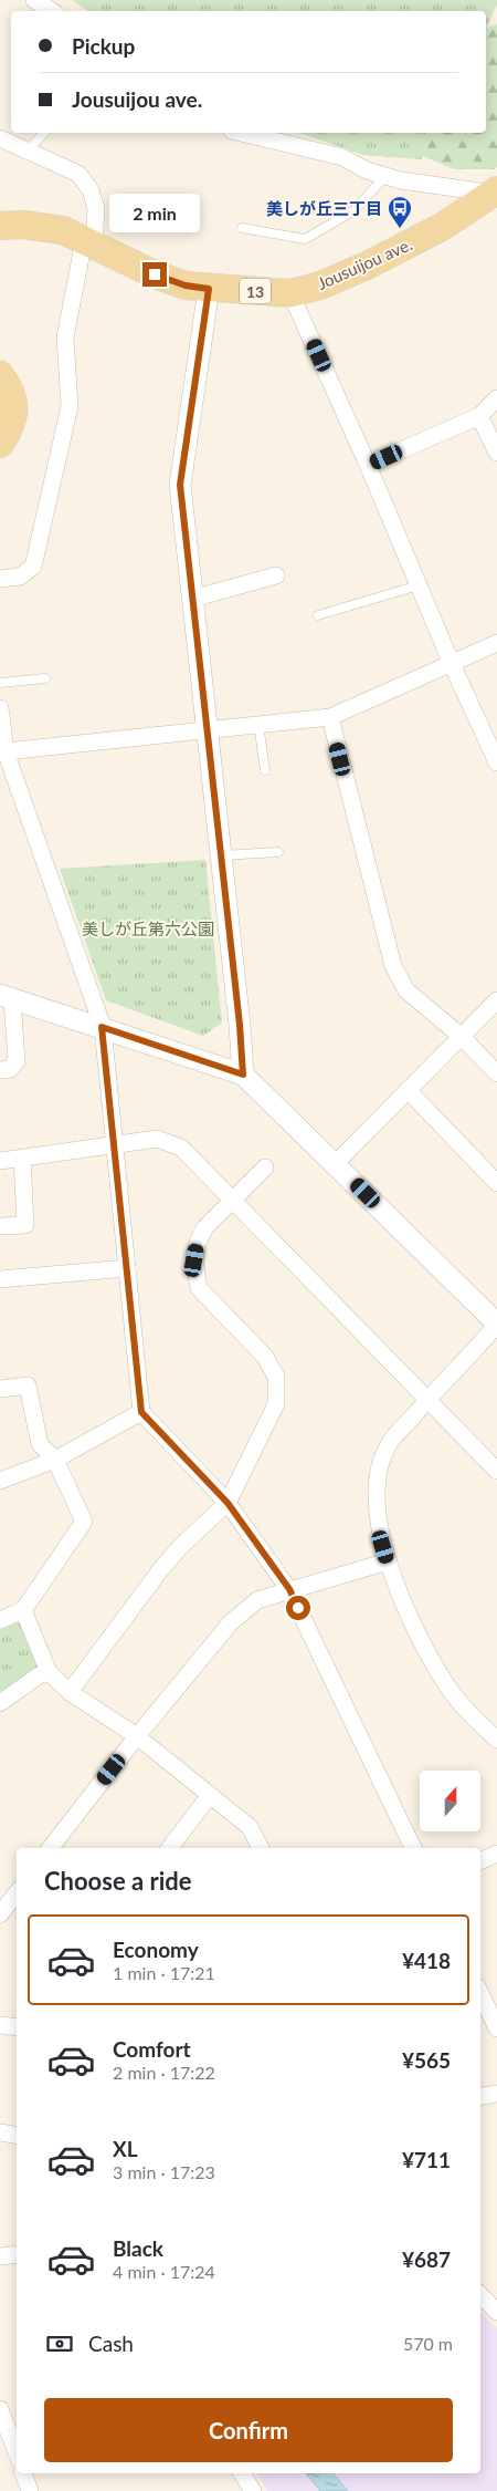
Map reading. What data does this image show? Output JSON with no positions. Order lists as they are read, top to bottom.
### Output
{
  "streets": {
    "main road": ["Jousuijou ave.", "13"]
  },
  "parks": ["美しが丘第六公園"],
  "places": {
    "bus stop": ["美しが丘三丁目"]
  },
  "north": "top",
  "page": {
    "banner": ["Pickup", "Jousuijou ave."],
    "bubble": "2 min",
    "heading": "Choose a ride",
    "list": [
      {
        "name": "Economy",
        "note": "1 min · 17:21",
        "value": "¥418"
      },
      {
        "name": "Comfort",
        "note": "2 min · 17:22",
        "value": "¥565"
      },
      {
        "name": "XL",
        "note": "3 min · 17:23",
        "value": "¥711"
      },
      {
        "name": "Black",
        "note": "4 min · 17:24",
        "value": "¥687"
      }
    ],
    "pay": ["Cash", "570 m"],
    "buttons": "Confirm"
  }
}
